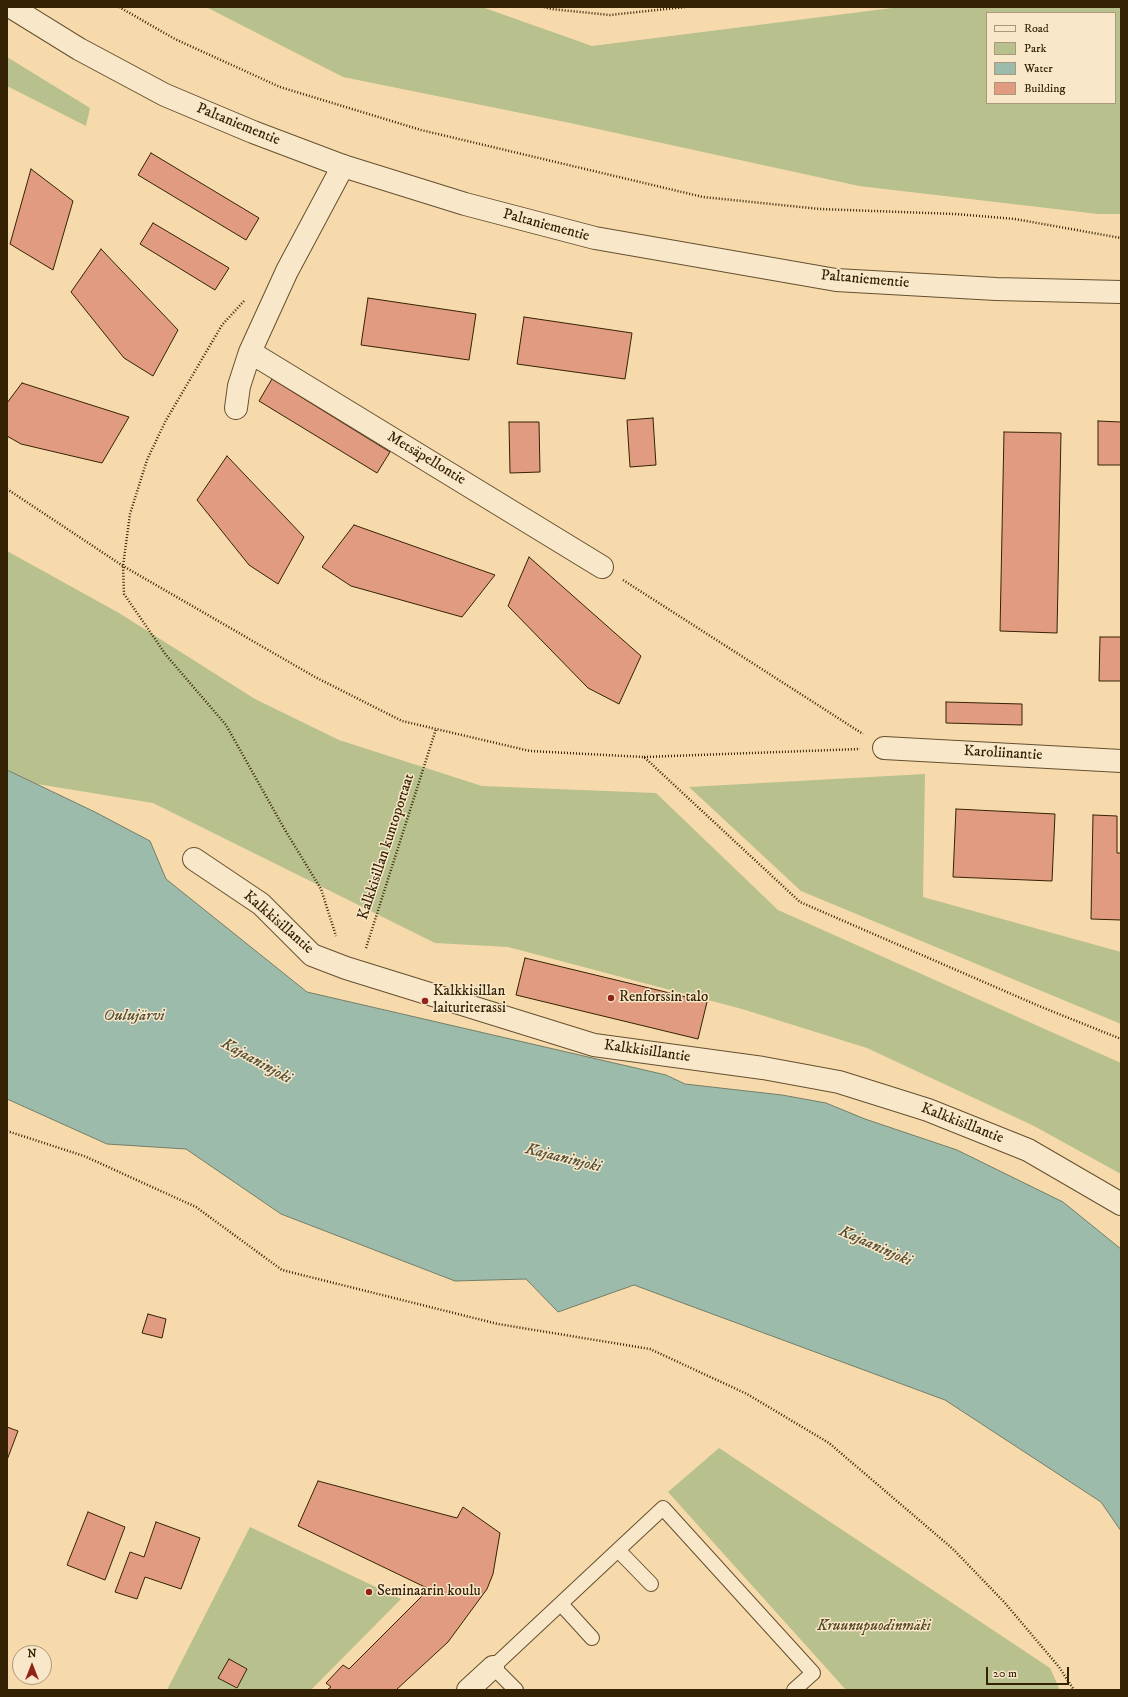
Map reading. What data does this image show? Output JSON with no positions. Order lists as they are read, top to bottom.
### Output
{
  "streets": {
    "street": [
      "Paltaniementie",
      "Metsäpellontie",
      "Karoliinantie",
      "Kalkkisillantie"
    ],
    "path": ["Kalkkisillan kuntoportaat"]
  },
  "crossings": [
    ["Kalkkisillan kuntoportaat", "Kalkkisillantie"]
  ],
  "water": ["Oulujärvi", "Kajaaninjoki"],
  "parks": ["Kruunupuodinmäki"],
  "places": ["Renforssin talo", "Kalkkisillan laituriterassi", "Seminaarin koulu"],
  "legend": [
    "Road",
    "Park",
    "Water",
    "Building"
  ],
  "scale_bar": "20 m",
  "north": "top"
}
